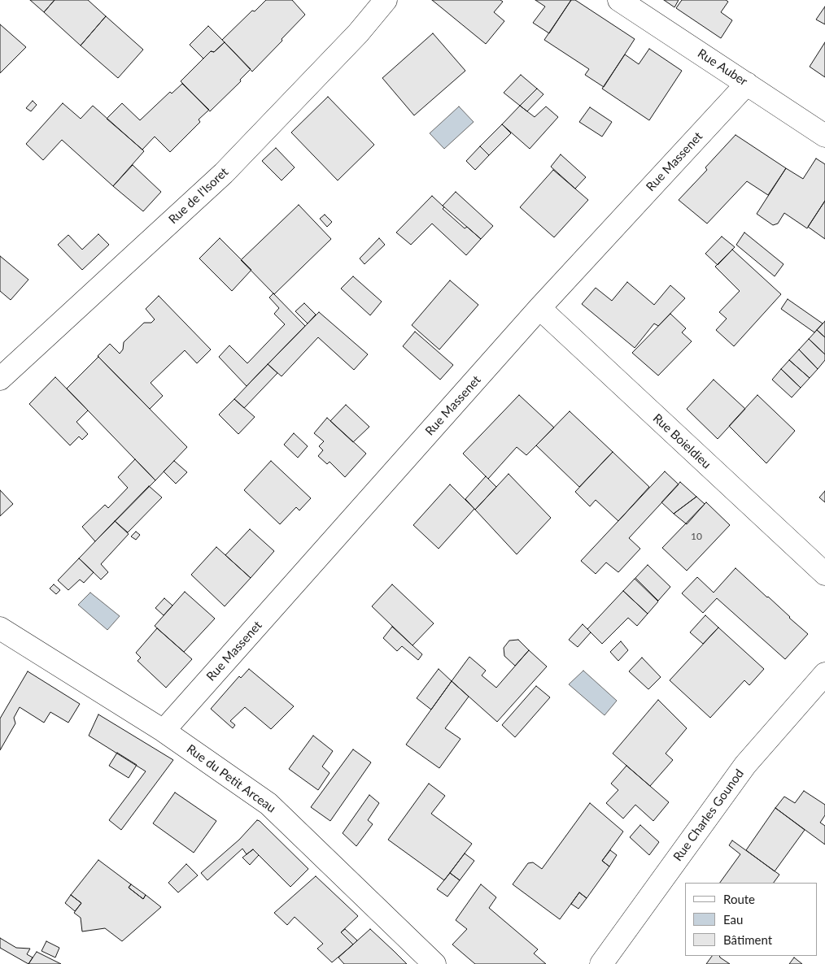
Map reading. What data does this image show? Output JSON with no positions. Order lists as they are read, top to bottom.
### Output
{
  "streets": {
    "street": [
      "Rue Auber",
      "Rue Massenet",
      "Rue de l'Isoret",
      "Rue Boieldieu",
      "Rue du Petit Arceau",
      "Rue Charles Gounod"
    ]
  },
  "crossings": [
    ["Rue Auber", "Rue Massenet"],
    ["Rue Massenet", "Rue Boieldieu"],
    ["Rue Massenet", "Rue du Petit Arceau"]
  ],
  "house_numbers": ["10"],
  "legend": ["Route", "Eau", "Bâtiment"]
}
